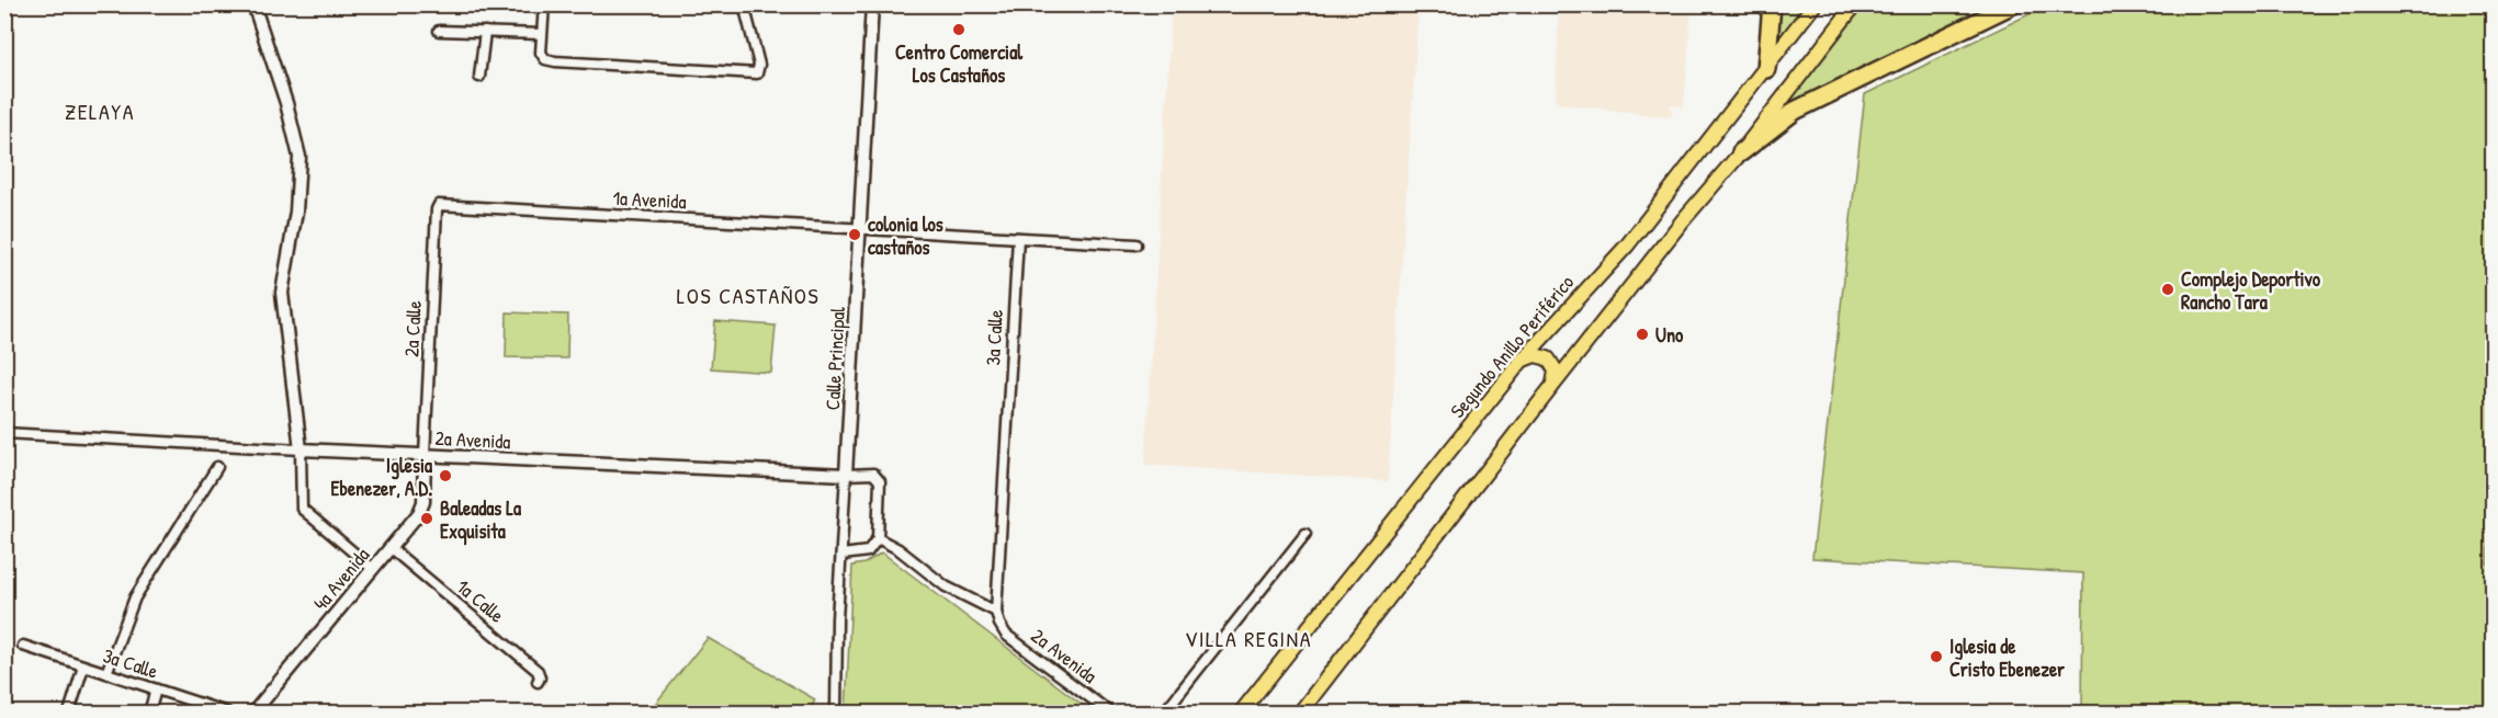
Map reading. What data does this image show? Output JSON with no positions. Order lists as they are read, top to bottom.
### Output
{
  "streets": {
    "main road": ["Segundo Anillo Periférico"],
    "street": [
      "1a Avenida",
      "2a Calle",
      "3a Calle",
      "Calle Principal",
      "2a Avenida",
      "4a Avenida",
      "1a Calle"
    ]
  },
  "crossings": [
    ["1a Avenida", "2a Calle"],
    ["1a Avenida", "3a Calle"],
    ["1a Avenida", "Calle Principal"],
    ["2a Calle", "2a Avenida"],
    ["2a Calle", "4a Avenida"],
    ["3a Calle", "2a Avenida"],
    ["Calle Principal", "2a Avenida"],
    ["2a Avenida", "4a Avenida"],
    ["4a Avenida", "1a Calle"]
  ],
  "districts": ["ZELAYA", "LOS CASTAÑOS", "VILLA REGINA"],
  "places": [
    "Centro Comercial Los Castaños",
    "colonia los castaños",
    "Complejo Deportivo Rancho Tara",
    "Uno",
    "Iglesia Ebenezer, A.D.",
    "Baleadas La Exquisita",
    "Iglesia de Cristo Ebenezer"
  ]
}
